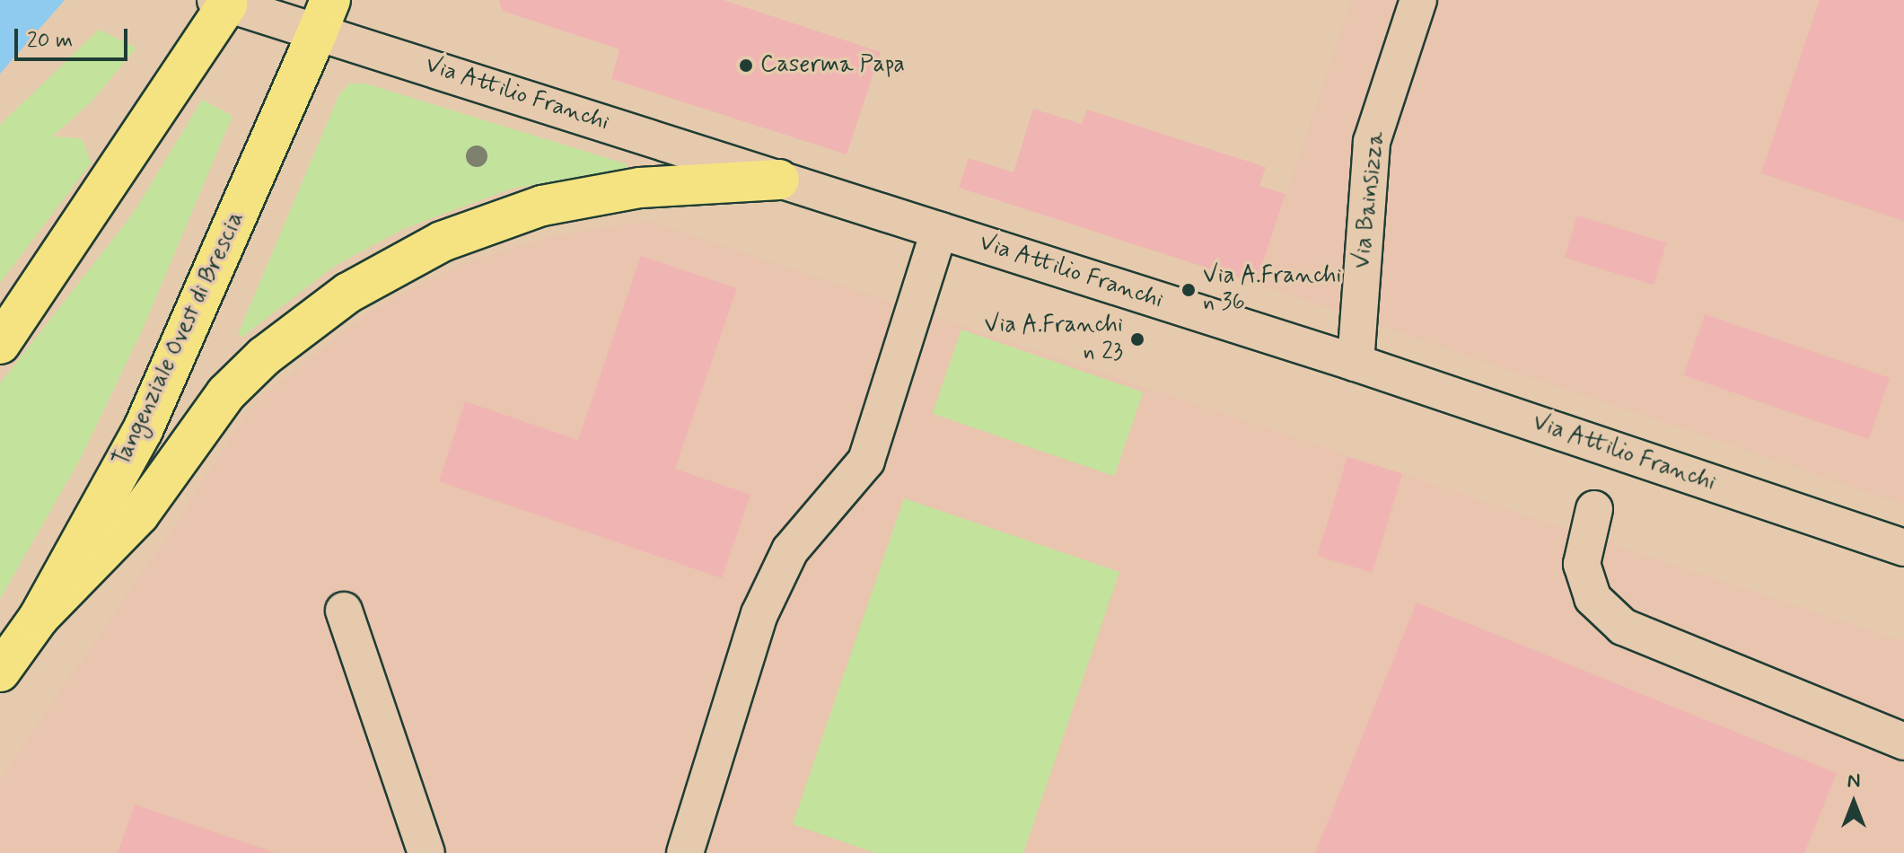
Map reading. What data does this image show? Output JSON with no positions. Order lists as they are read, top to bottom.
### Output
{
  "streets": {
    "highway": ["Tangenziale Ovest di Brescia"],
    "street": ["Via Attilio Franchi", "Via Bainsizza"]
  },
  "crossings": [
    ["Via Attilio Franchi", "Via Bainsizza"],
    ["Via Attilio Franchi", "Tangenziale Ovest di Brescia"]
  ],
  "places": ["Caserma Papa", "Via A.Franchi n 36", "Via A.Franchi n 23"],
  "scale_bar": "20 m",
  "north": "top"
}
